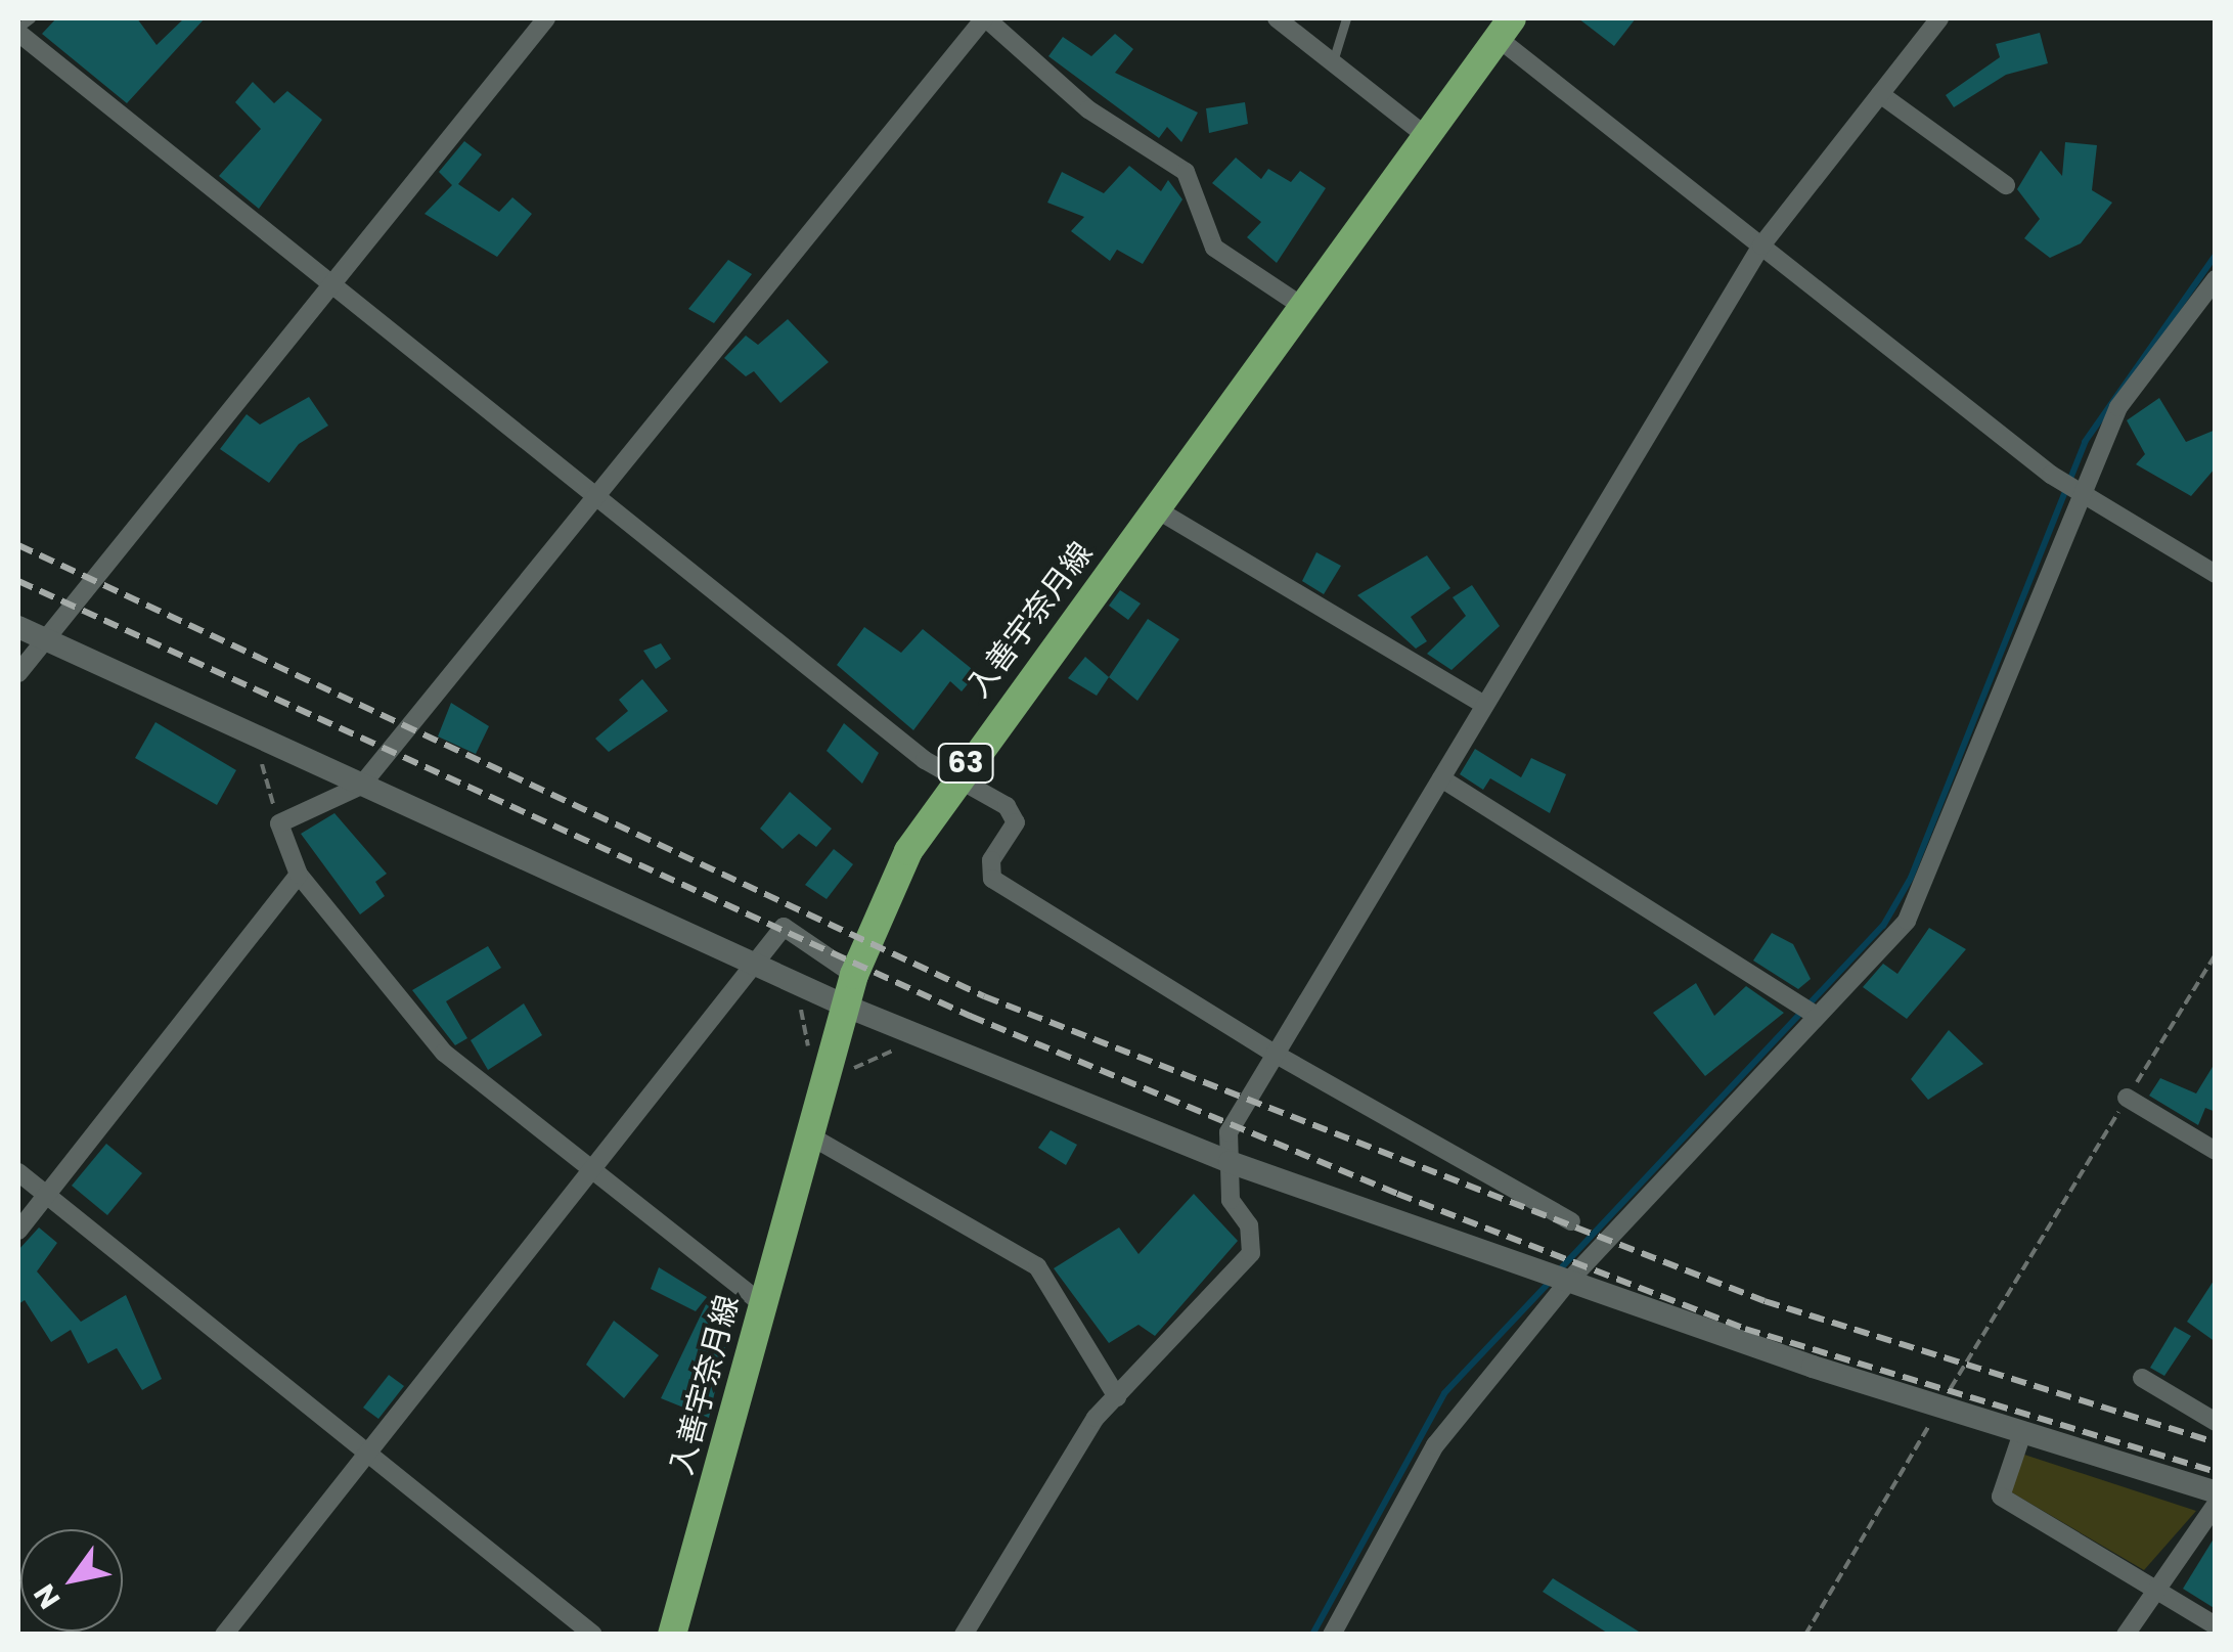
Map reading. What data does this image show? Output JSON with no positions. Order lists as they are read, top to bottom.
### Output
{
  "streets": {
    "main road": ["入善宇奈月線", "63"]
  },
  "north": "bottom left"
}
